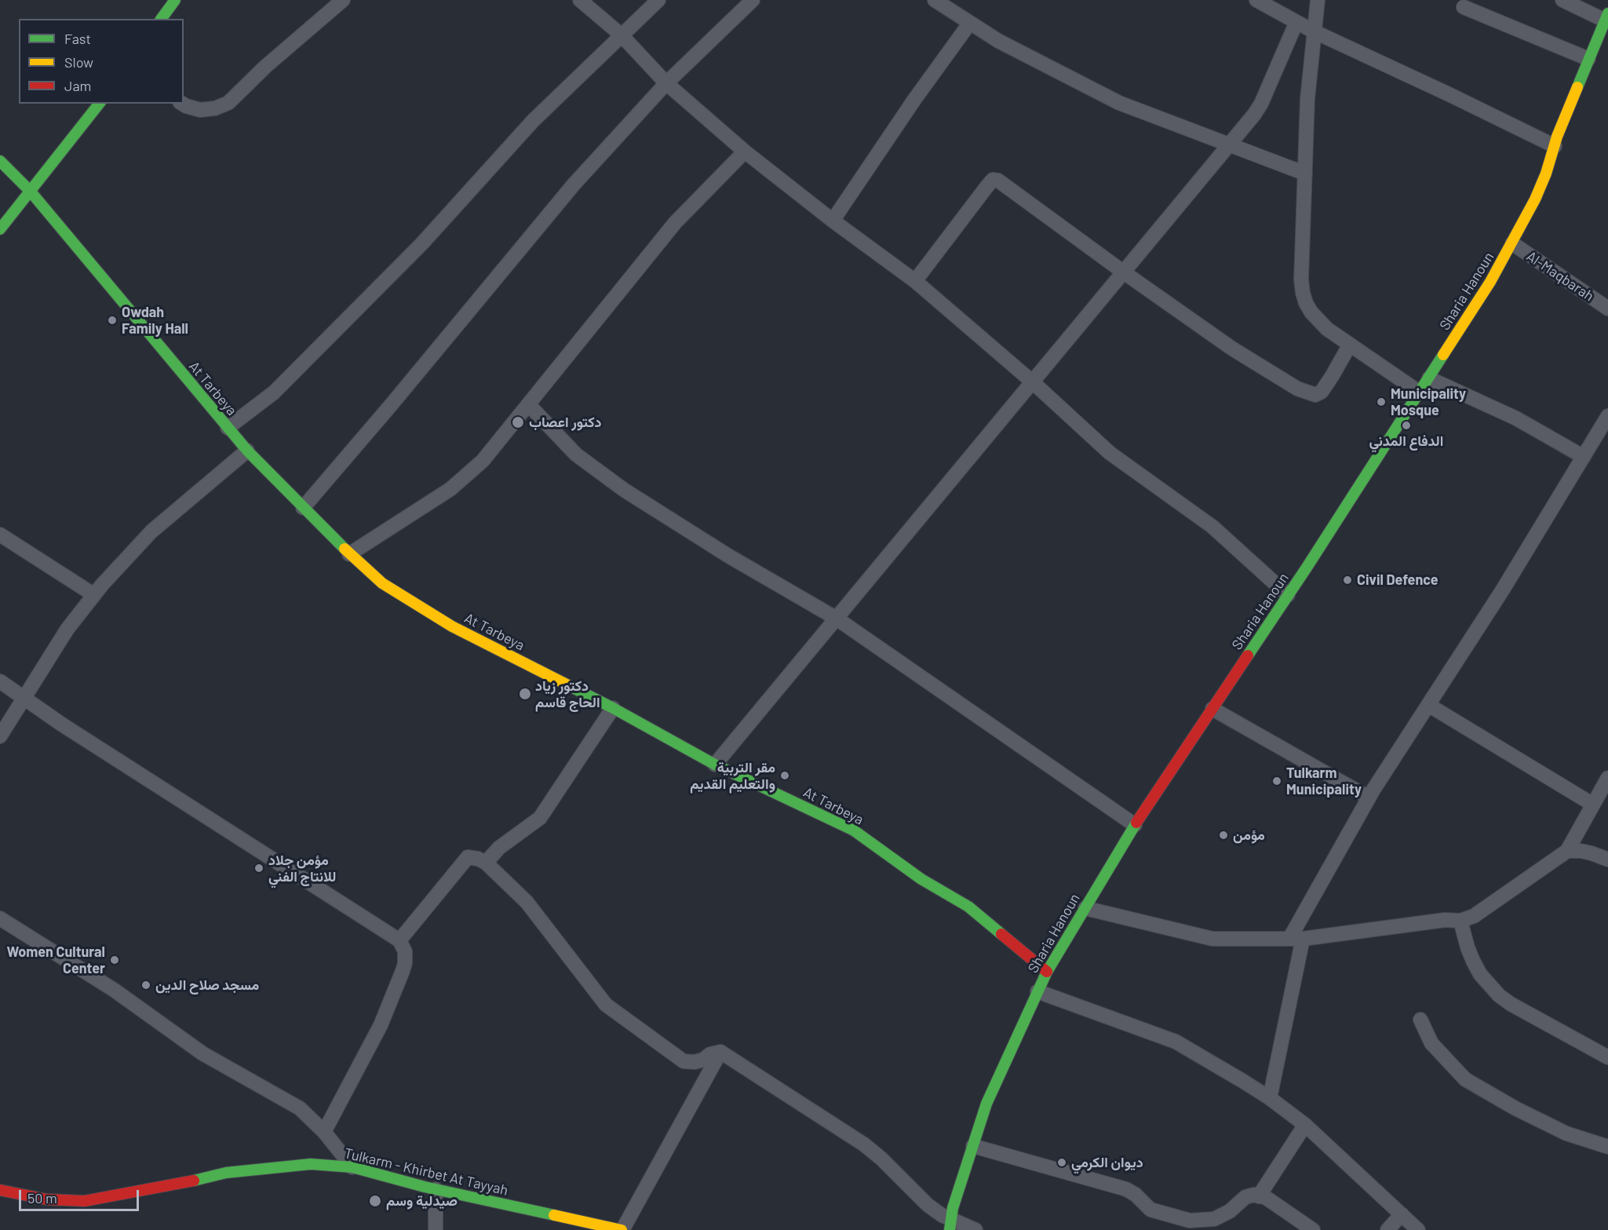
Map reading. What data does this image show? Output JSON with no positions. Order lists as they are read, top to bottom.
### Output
{
  "streets": {
    "street": [
      "Al-Maqbarah",
      "Sharia Hanoun",
      "At Tarbeya",
      "Tulkarm - Khirbet At Tayyah"
    ]
  },
  "crossings": [
    ["Al-Maqbarah", "Sharia Hanoun"],
    ["Sharia Hanoun", "At Tarbeya"]
  ],
  "places": [
    "Owdah Family Hall",
    "Municipality Mosque",
    "دكتور اعصاب",
    "الدفاع المدني",
    "Civil Defence",
    "دكتور زياد الحاج قاسم",
    "مقر التربية والتعليم القديم",
    "Tulkarm Municipality",
    "مؤمن",
    "مؤمن جلاد للانتاج الفني",
    "Women Cultural Center",
    "مسجد صلاح الدين",
    "ديوان الكرمي",
    "صيدلية وسم"
  ],
  "legend": ["Fast", "Slow", "Jam"],
  "scale_bar": "50 m"
}
